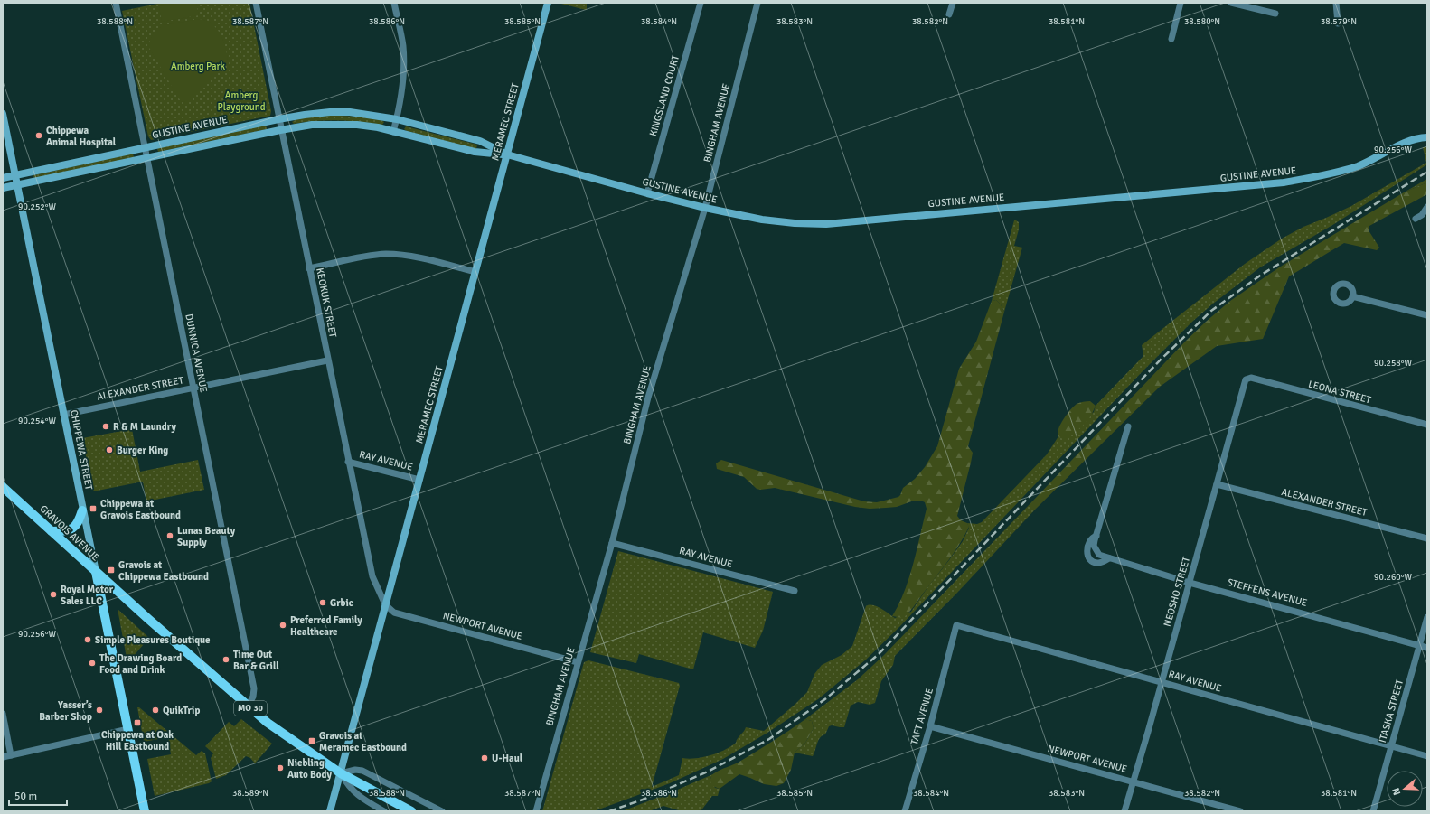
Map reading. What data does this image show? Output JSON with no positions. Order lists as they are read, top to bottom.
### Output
{
  "streets": {
    "main road": ["CHIPPEWA STREET", "GRAVOIS AVENUE", "MO 30"],
    "street": [
      "KINGSLAND COURT",
      "MERAMEC STREET",
      "BINGHAM AVENUE",
      "GUSTINE AVENUE",
      "KEOKUK STREET",
      "DUNNICA AVENUE",
      "ALEXANDER STREET",
      "LEONA STREET",
      "RAY AVENUE",
      "NEOSHO STREET",
      "STEFFENS AVENUE",
      "NEWPORT AVENUE",
      "ITASKA STREET",
      "TAFT AVENUE"
    ]
  },
  "crossings": [
    ["KINGSLAND COURT", "GUSTINE AVENUE"],
    ["MERAMEC STREET", "GUSTINE AVENUE"],
    ["MERAMEC STREET", "KEOKUK STREET"],
    ["MERAMEC STREET", "RAY AVENUE"],
    ["MERAMEC STREET", "GRAVOIS AVENUE"],
    ["MERAMEC STREET", "NEWPORT AVENUE"],
    ["BINGHAM AVENUE", "GUSTINE AVENUE"],
    ["BINGHAM AVENUE", "RAY AVENUE"],
    ["BINGHAM AVENUE", "NEWPORT AVENUE"],
    ["GUSTINE AVENUE", "KEOKUK STREET"],
    ["GUSTINE AVENUE", "DUNNICA AVENUE"],
    ["GUSTINE AVENUE", "CHIPPEWA STREET"],
    ["KEOKUK STREET", "ALEXANDER STREET"],
    ["KEOKUK STREET", "RAY AVENUE"],
    ["KEOKUK STREET", "NEWPORT AVENUE"],
    ["DUNNICA AVENUE", "ALEXANDER STREET"],
    ["DUNNICA AVENUE", "GRAVOIS AVENUE"],
    ["ALEXANDER STREET", "CHIPPEWA STREET"],
    ["ALEXANDER STREET", "NEOSHO STREET"],
    ["LEONA STREET", "NEOSHO STREET"],
    ["CHIPPEWA STREET", "GRAVOIS AVENUE"],
    ["RAY AVENUE", "NEOSHO STREET"],
    ["RAY AVENUE", "ITASKA STREET"],
    ["RAY AVENUE", "TAFT AVENUE"],
    ["NEOSHO STREET", "STEFFENS AVENUE"],
    ["NEOSHO STREET", "NEWPORT AVENUE"],
    ["STEFFENS AVENUE", "ITASKA STREET"],
    ["NEWPORT AVENUE", "TAFT AVENUE"]
  ],
  "parks": ["Amberg Park", "Amberg Playground"],
  "places": {
    "other": [
      "Chippewa Animal Hospital",
      "R & M Laundry",
      "Burger King",
      "Lunas Beauty Supply",
      "Royal Motor Sales LLC",
      "Grbic",
      "Preferred Family Healthcare",
      "Simple Pleasures Boutique",
      "Time Out Bar & Grill",
      "The Drawing Board Food and Drink",
      "Yasser’s Barber Shop",
      "QuikTrip",
      "U-Haul",
      "Niebling Auto Body"
    ],
    "transit": [
      "Chippewa at Gravois Eastbound",
      "Gravois at Chippewa Eastbound",
      "Chippewa at Oak Hill Eastbound",
      "Gravois at Meramec Eastbound"
    ]
  },
  "scale_bar": "50 m",
  "north": "left",
  "coordinates": [
    "38.585°N",
    "38.584°N",
    "38.583°N",
    "38.582°N",
    "38.581°N",
    "38.580°N",
    "38.588°N",
    "38.587°N",
    "38.586°N",
    "38.579°N",
    "90.256°W",
    "90.252°W",
    "90.258°W",
    "90.254°W",
    "90.260°W",
    "38.589°N"
  ]
}
